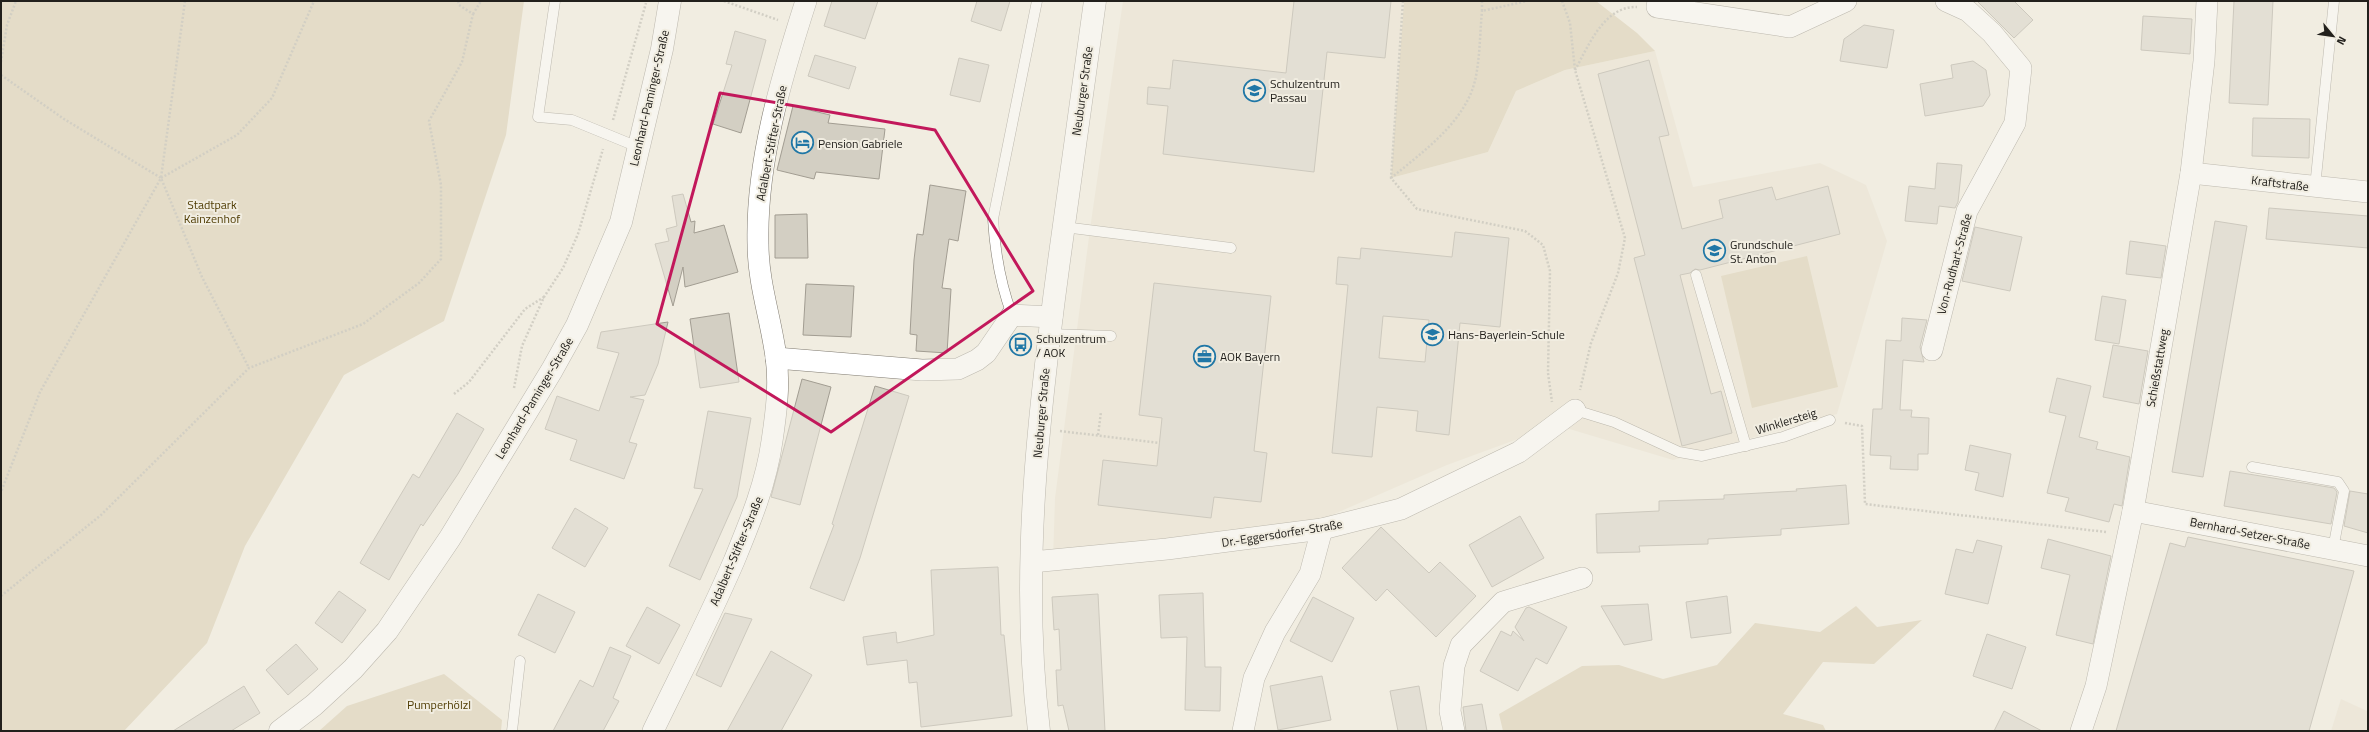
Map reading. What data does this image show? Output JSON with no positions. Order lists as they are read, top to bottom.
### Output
{
  "streets": {
    "street": [
      "Neuburger Straße",
      "Leonhard-Paminger-Straße",
      "Adalbert-Stifter-Straße",
      "Kraftstraße",
      "Von-Rudhart-Straße",
      "Schießstattweg",
      "Dr.-Eggersdorfer-Straße",
      "Bernhard-Setzer-Straße"
    ],
    "lane": ["Winklersteig"]
  },
  "crossings": [
    ["Neuburger Straße", "Dr.-Eggersdorfer-Straße"],
    ["Kraftstraße", "Schießstattweg"],
    ["Schießstattweg", "Winklersteig"],
    ["Schießstattweg", "Bernhard-Setzer-Straße"],
    ["Winklersteig", "Dr.-Eggersdorfer-Straße"]
  ],
  "parks": ["Stadtpark Kainzenhof", "Pumperhölzl"],
  "places": {
    "school or university": ["Schulzentrum Passau", "Grundschule St. Anton", "Hans-Bayerlein-Schule"],
    "hotel": ["Pension Gabriele"],
    "bus stop": ["Schulzentrum / AOK"],
    "office": ["AOK Bayern"]
  },
  "north": "bottom right"
}
